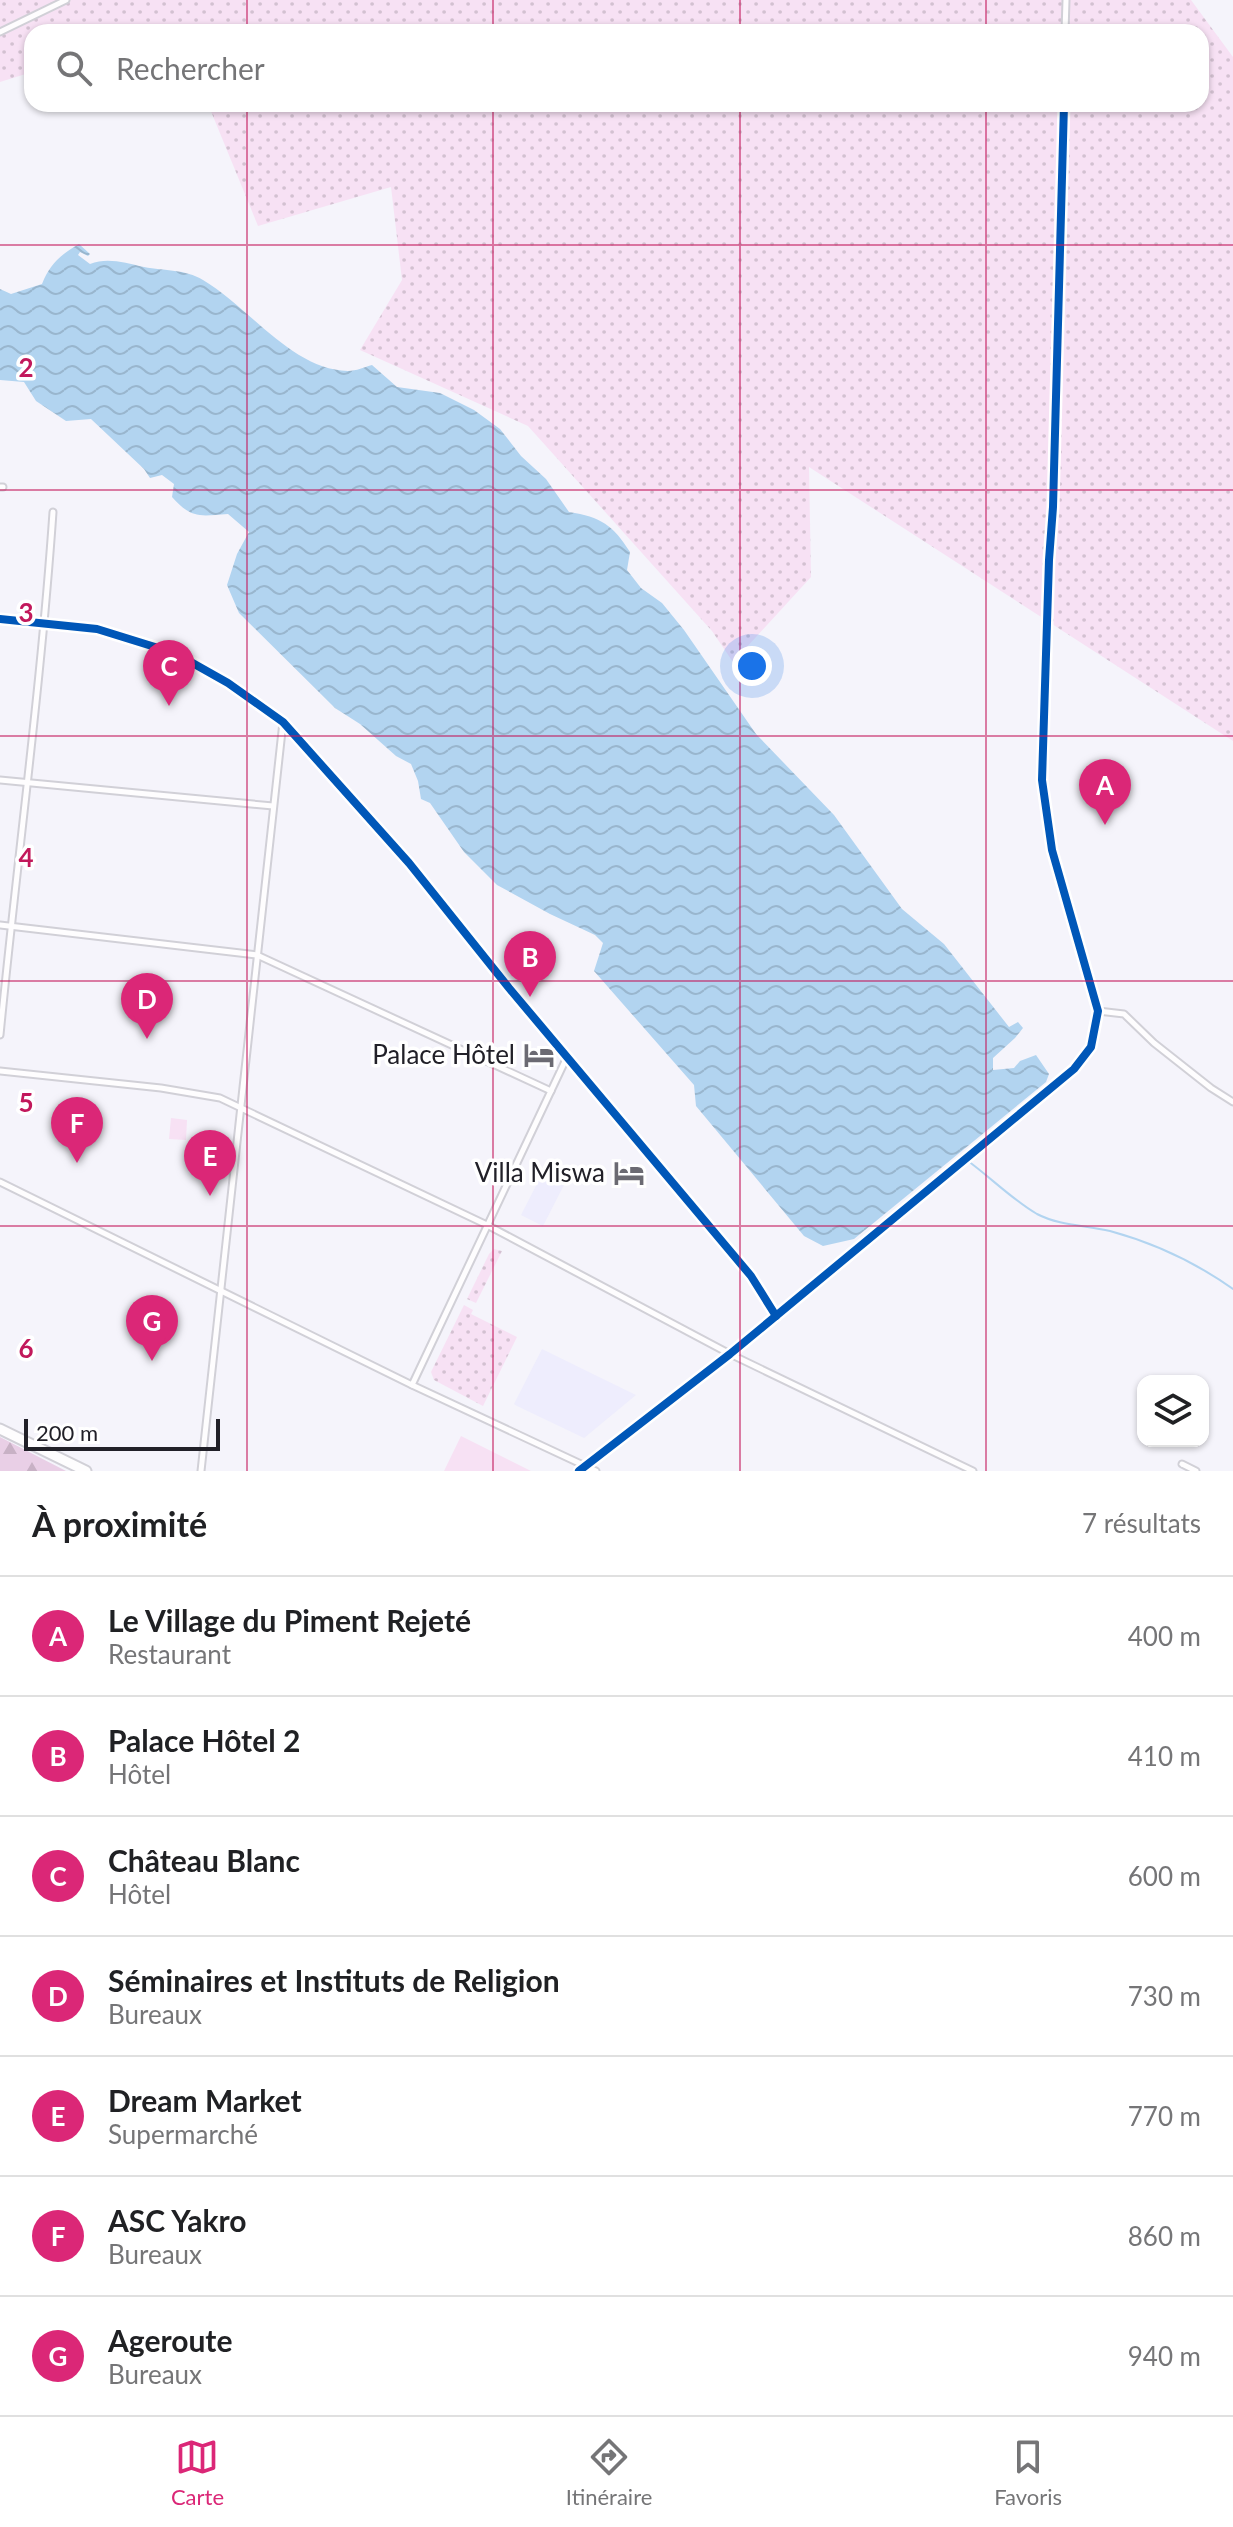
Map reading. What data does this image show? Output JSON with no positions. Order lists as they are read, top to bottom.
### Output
{
  "places": {
    "hotel": ["Palace Hôtel", "Villa Miswa"]
  },
  "scale_bar": "200 m",
  "page": {
    "search": "Rechercher",
    "pins": [
      "C",
      "A",
      "B",
      "D",
      "F",
      "E",
      "G"
    ],
    "scale": "200 m",
    "heading": ["À proximité", "7 résultats"],
    "list": [
      {
        "mark": "A",
        "name": "Le Village du Piment Rejeté",
        "note": "Restaurant",
        "value": "400 m"
      },
      {
        "mark": "B",
        "name": "Palace Hôtel 2",
        "note": "Hôtel",
        "value": "410 m"
      },
      {
        "mark": "C",
        "name": "Château Blanc",
        "note": "Hôtel",
        "value": "600 m"
      },
      {
        "mark": "D",
        "name": "Séminaires et Instituts de Religion",
        "note": "Bureaux",
        "value": "730 m"
      },
      {
        "mark": "E",
        "name": "Dream Market",
        "note": "Supermarché",
        "value": "770 m"
      },
      {
        "mark": "F",
        "name": "ASC Yakro",
        "note": "Bureaux",
        "value": "860 m"
      },
      {
        "mark": "G",
        "name": "Ageroute",
        "note": "Bureaux",
        "value": "940 m"
      }
    ],
    "nav": ["Carte", "Itinéraire", "Favoris"]
  },
  "grid": {
    "rows": [
      "2",
      "3",
      "4",
      "5",
      "6"
    ]
  }
}
